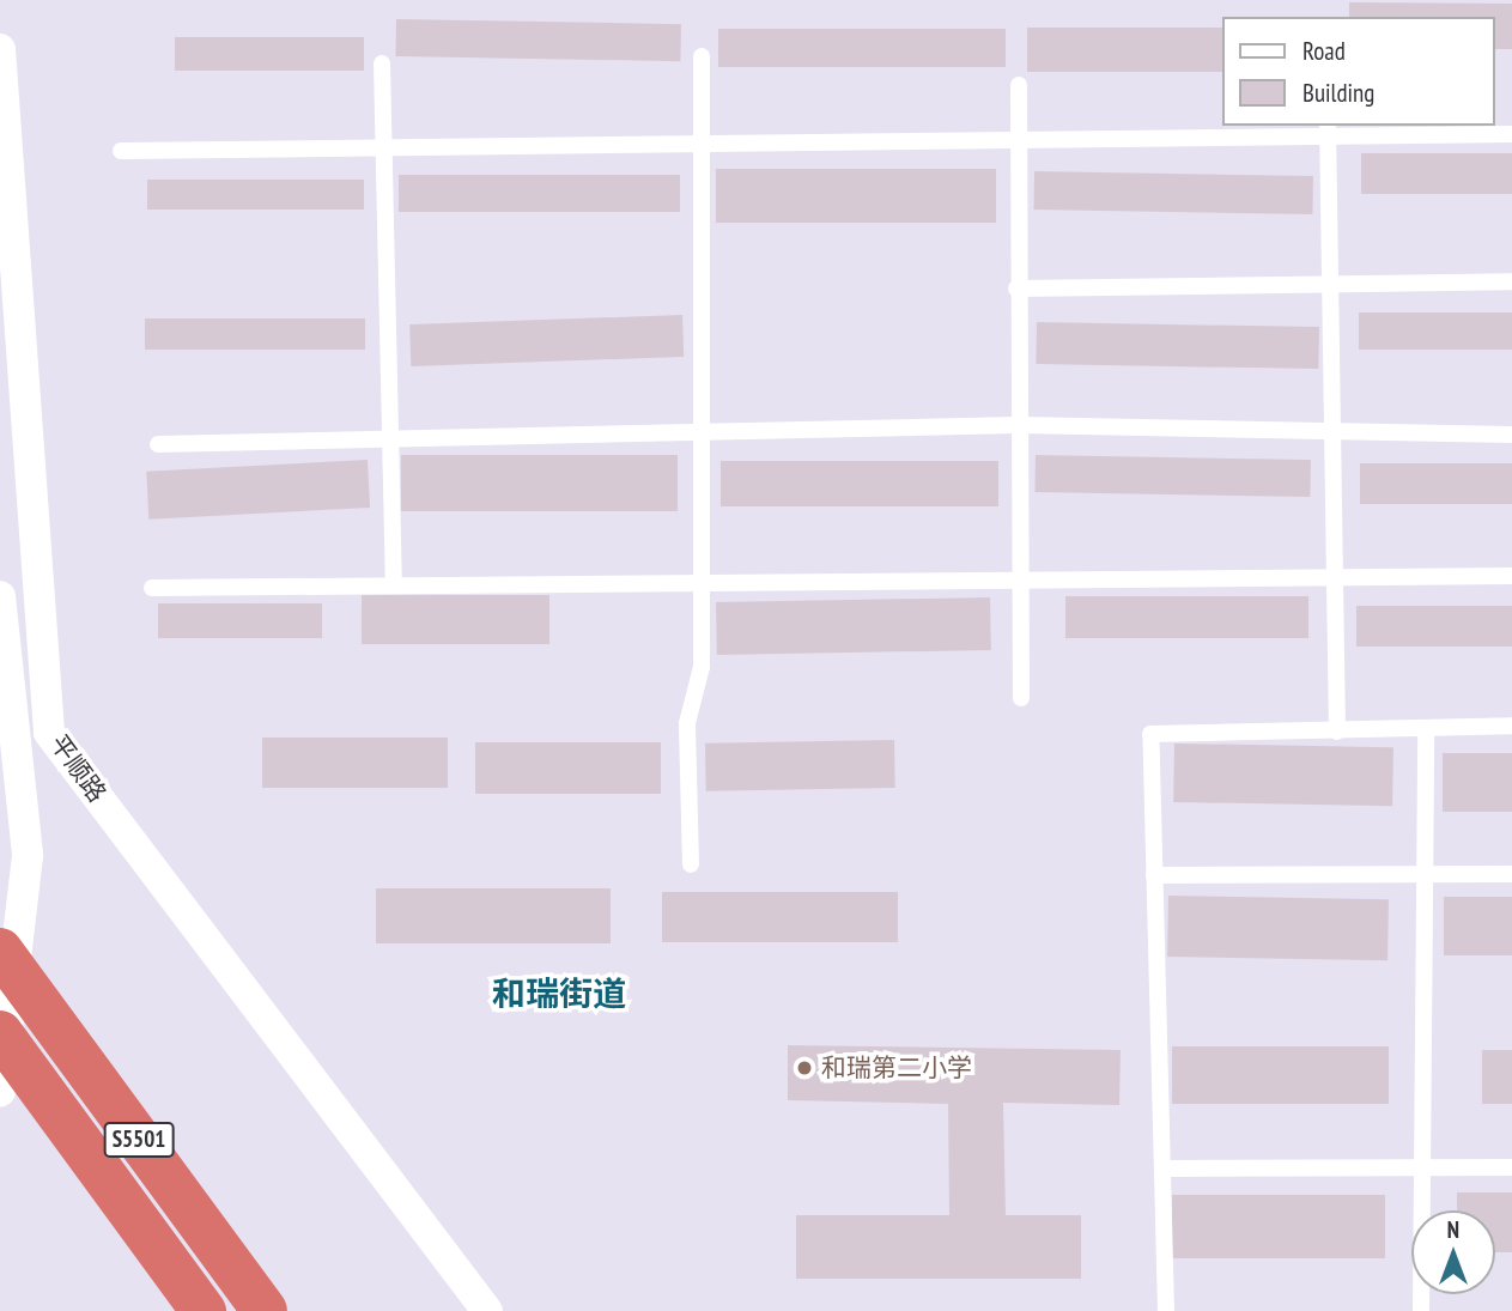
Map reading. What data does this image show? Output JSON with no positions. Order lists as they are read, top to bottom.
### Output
{
  "streets": {
    "highway": ["S5501"],
    "street": ["平顺路"]
  },
  "districts": ["和瑞街道"],
  "places": ["和瑞第二小学"],
  "legend": ["Road", "Building"],
  "north": "top"
}
